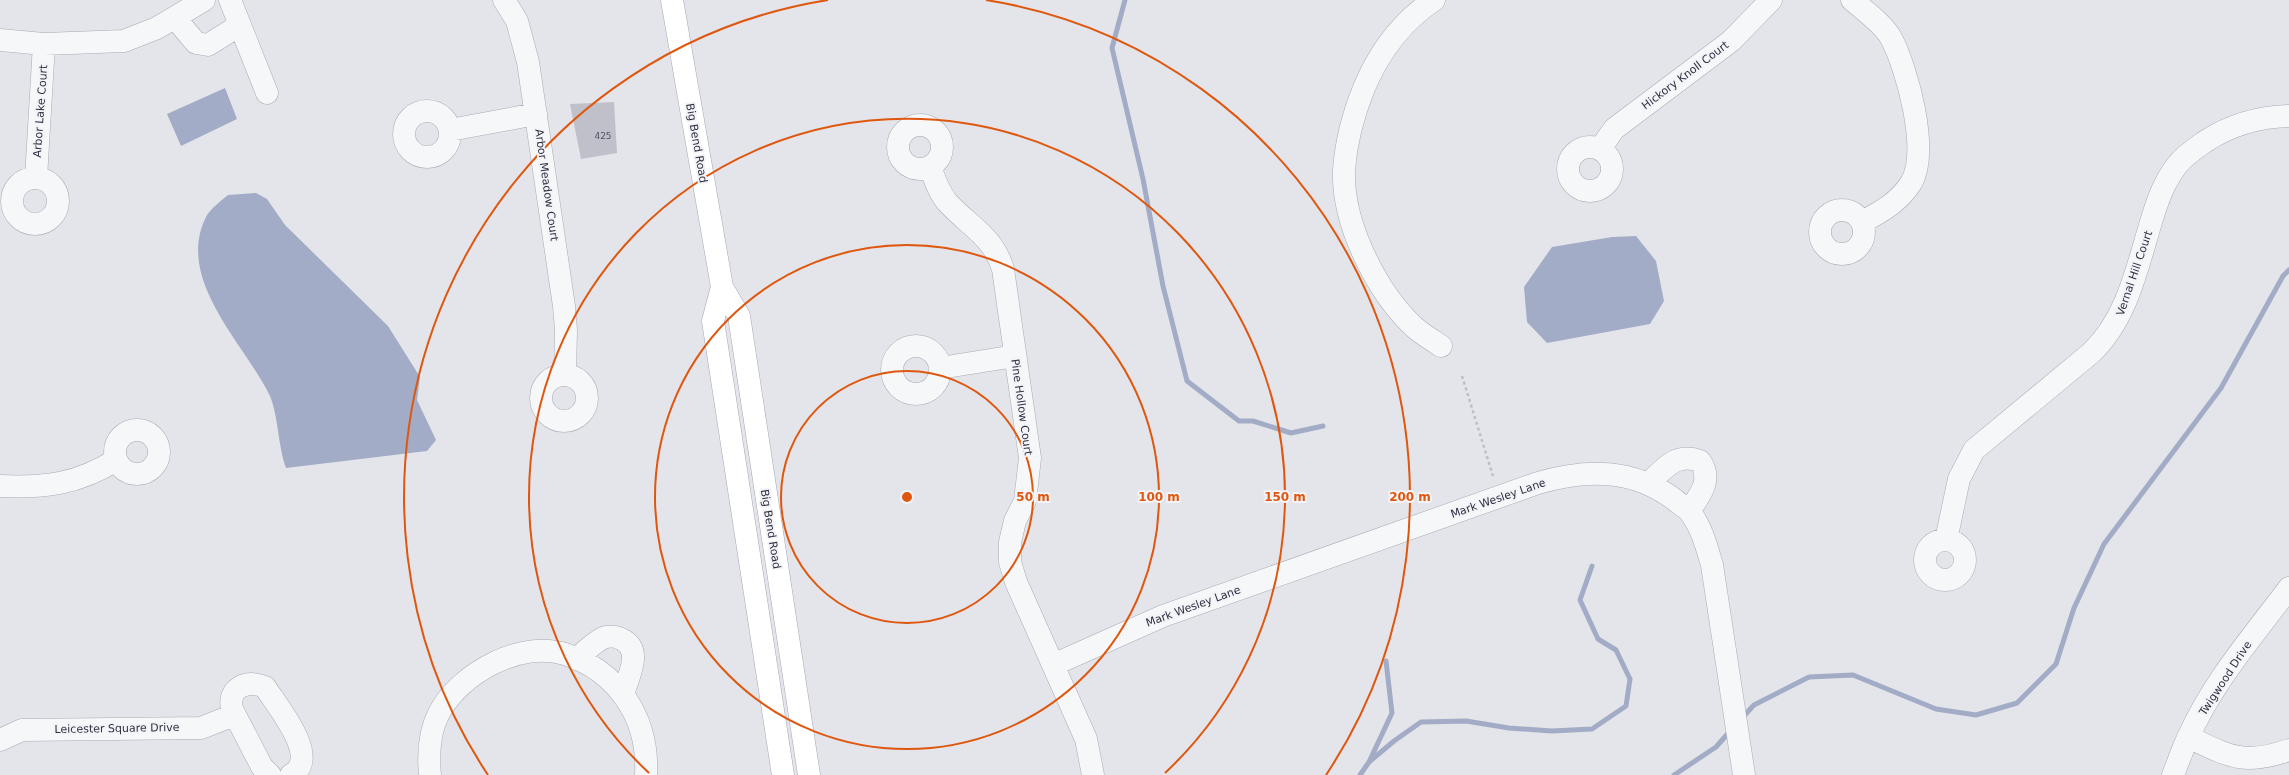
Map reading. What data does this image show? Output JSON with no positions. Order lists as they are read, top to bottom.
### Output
{
  "streets": {
    "main road": ["Big Bend Road"],
    "street": [
      "Hickory Knoll Court",
      "Arbor Lake Court",
      "Arbor Meadow Court",
      "Vernal Hill Court",
      "Pine Hollow Court",
      "Mark Wesley Lane",
      "Twigwood Drive",
      "Leicester Square Drive"
    ]
  },
  "crossings": [
    ["Pine Hollow Court", "Mark Wesley Lane"]
  ],
  "house_numbers": ["425"],
  "rings": [
    "50 m",
    "100 m",
    "150 m",
    "200 m"
  ]
}
